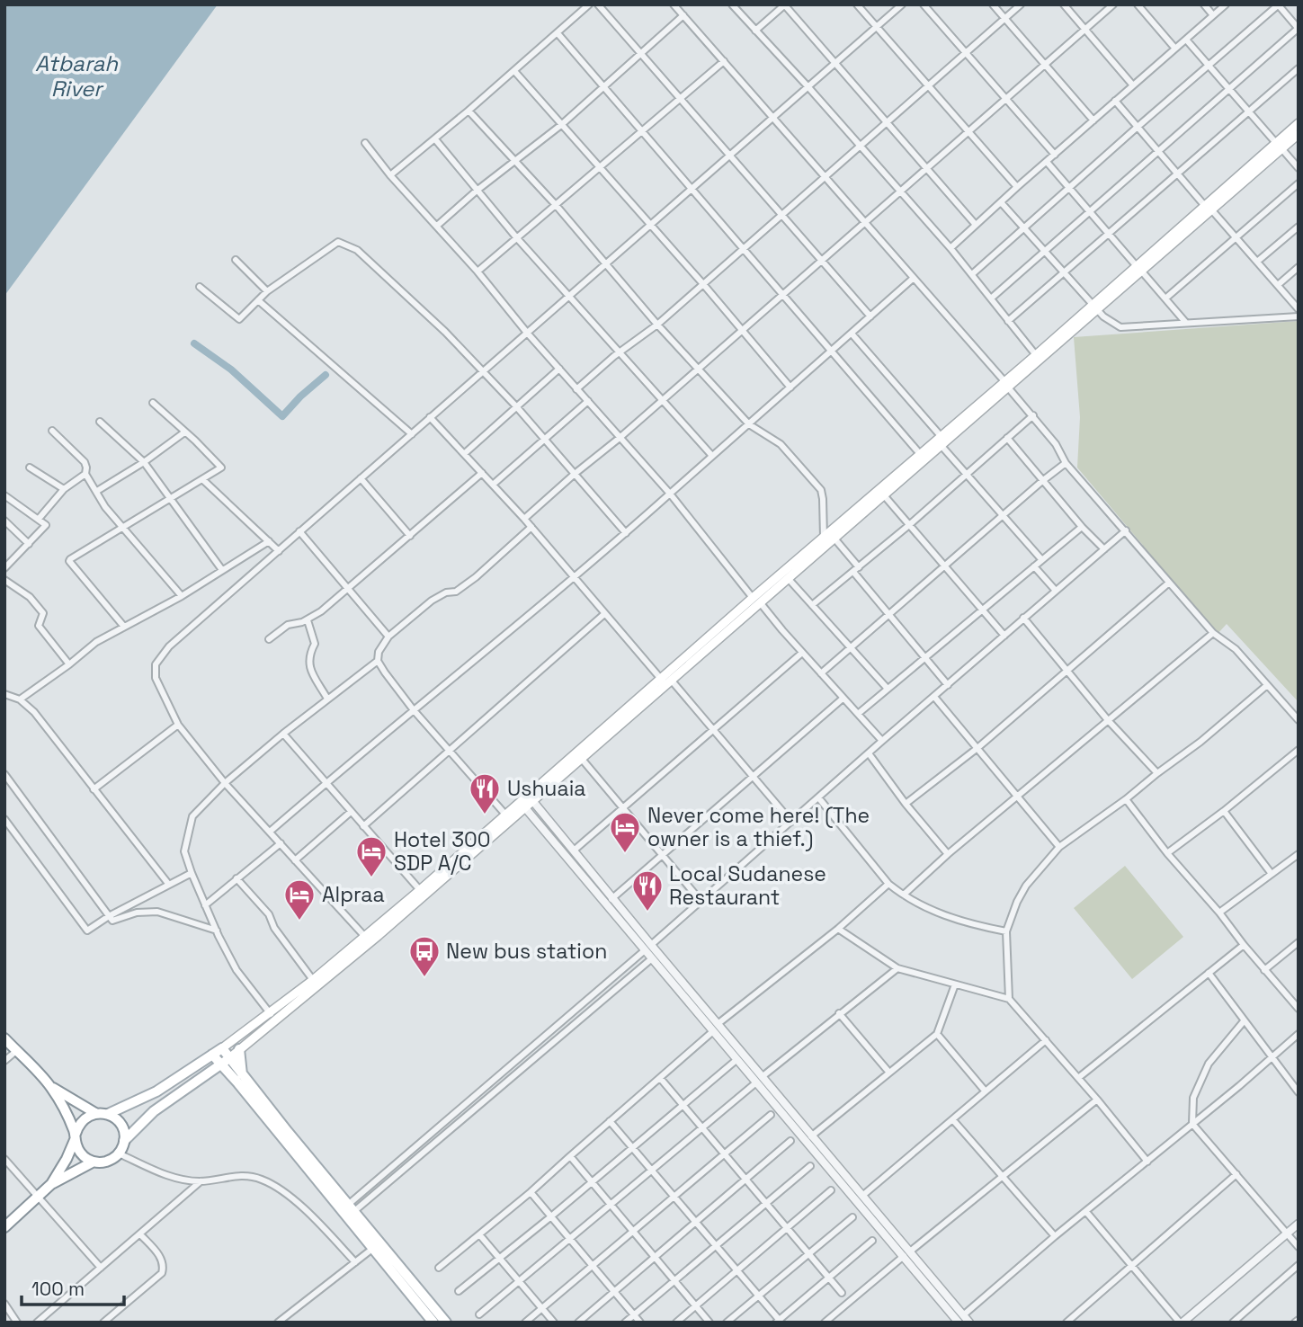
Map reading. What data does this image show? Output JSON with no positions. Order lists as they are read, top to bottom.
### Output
{
  "water": ["Atbarah River"],
  "places": {
    "restaurant": ["Ushuaia", "Local Sudanese Restaurant"],
    "hotel": ["Never come here! (The owner is a thief.)", "Hotel 300 SDP A/C", "Alpraa"],
    "bus stop": ["New bus station"]
  },
  "scale_bar": "100 m"
}
